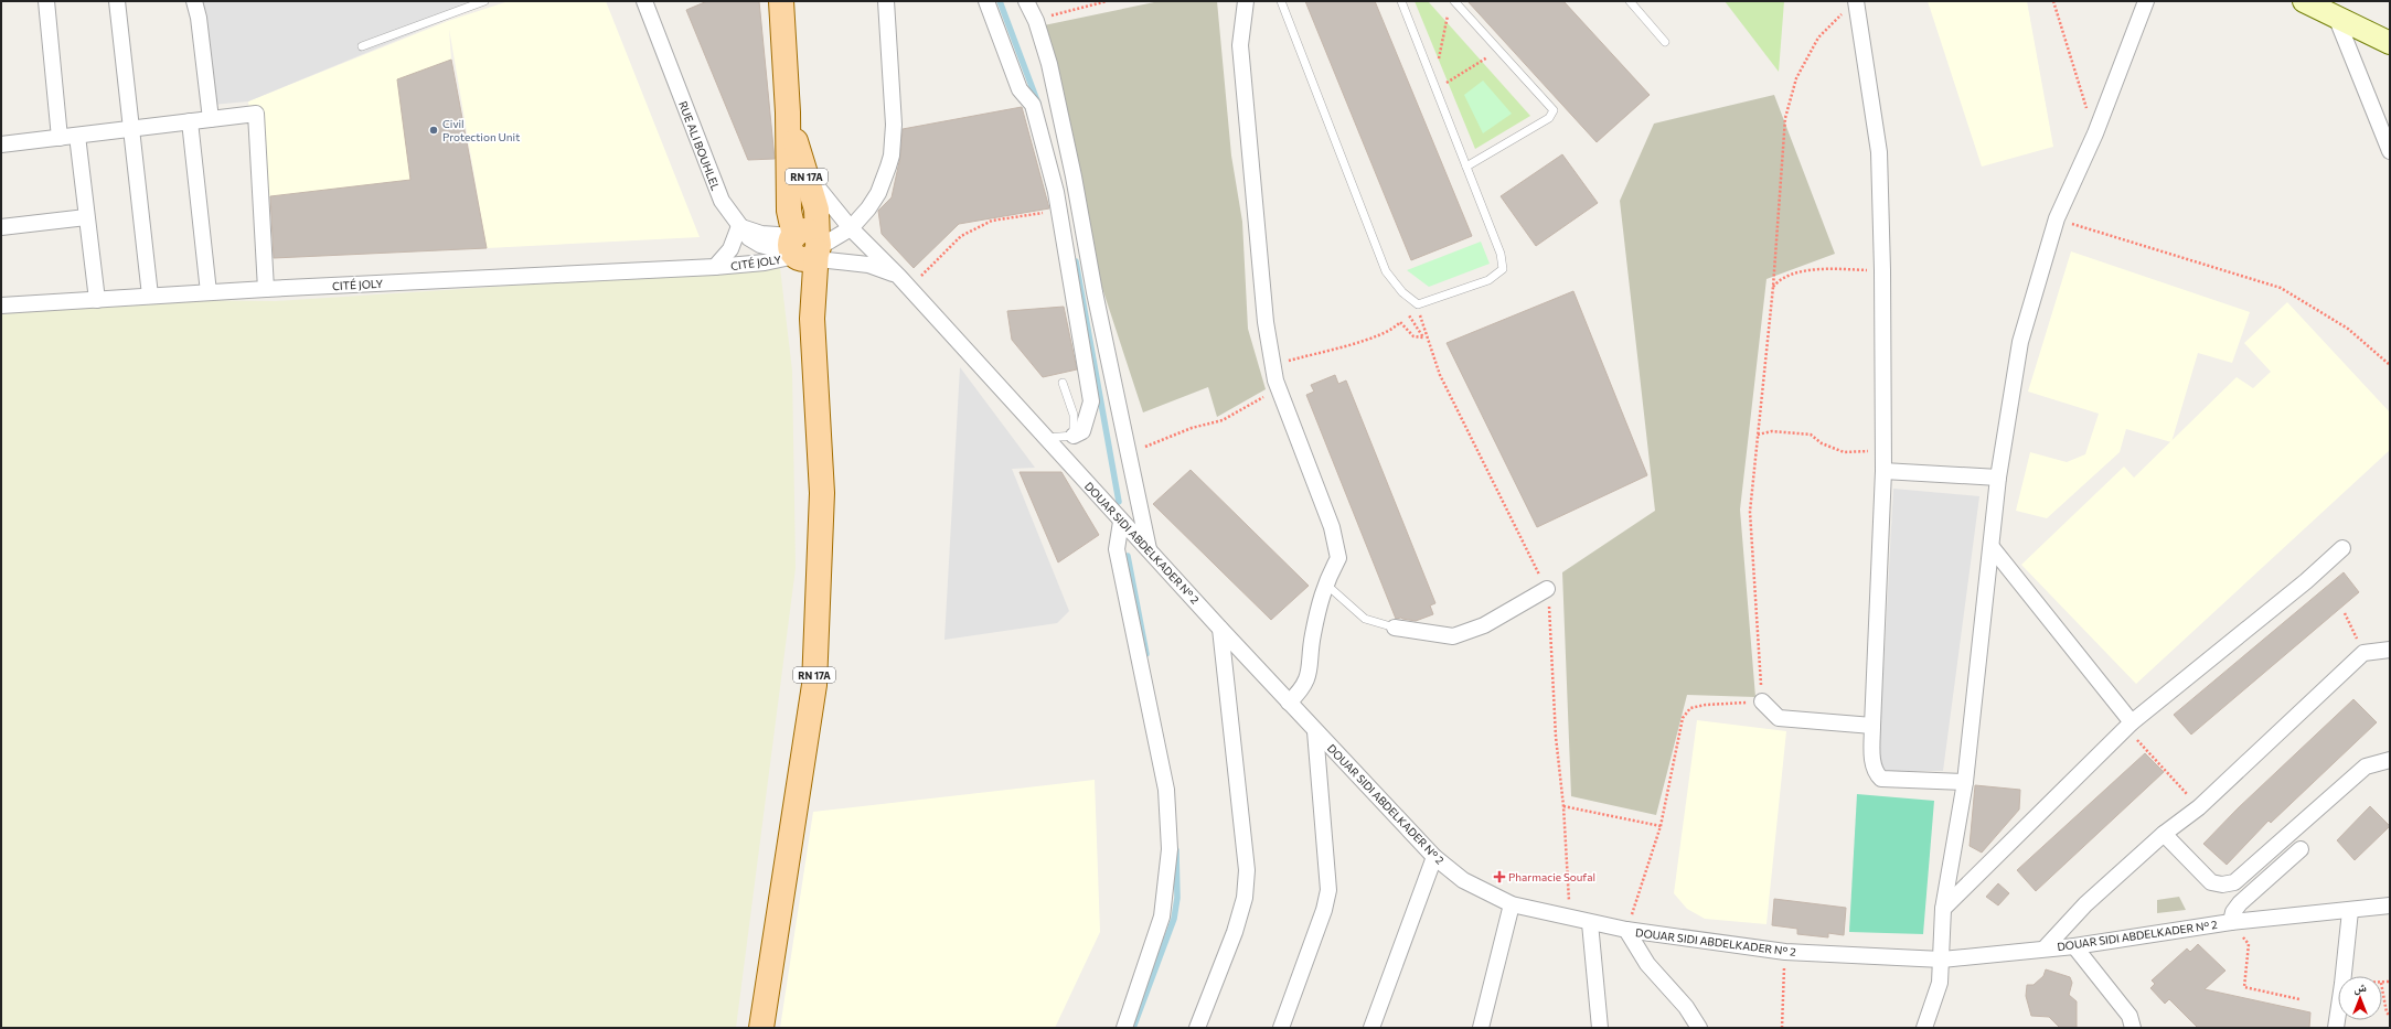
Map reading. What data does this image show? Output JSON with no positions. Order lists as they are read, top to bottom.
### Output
{
  "streets": {
    "main road": ["RN 17A"],
    "street": ["RUE ALI BOUHLEL", "CITÉ JOLY", "DOUAR SIDI ABDELKADER N° 2"]
  },
  "crossings": [
    ["RUE ALI BOUHLEL", "CITÉ JOLY"],
    ["RUE ALI BOUHLEL", "DOUAR SIDI ABDELKADER N° 2"],
    ["RN 17A", "CITÉ JOLY"],
    ["RN 17A", "DOUAR SIDI ABDELKADER N° 2"],
    ["CITÉ JOLY", "DOUAR SIDI ABDELKADER N° 2"]
  ],
  "places": {
    "other": ["Civil Protection Unit"],
    "health": ["Pharmacie Soufal"]
  },
  "north": "top"
}
